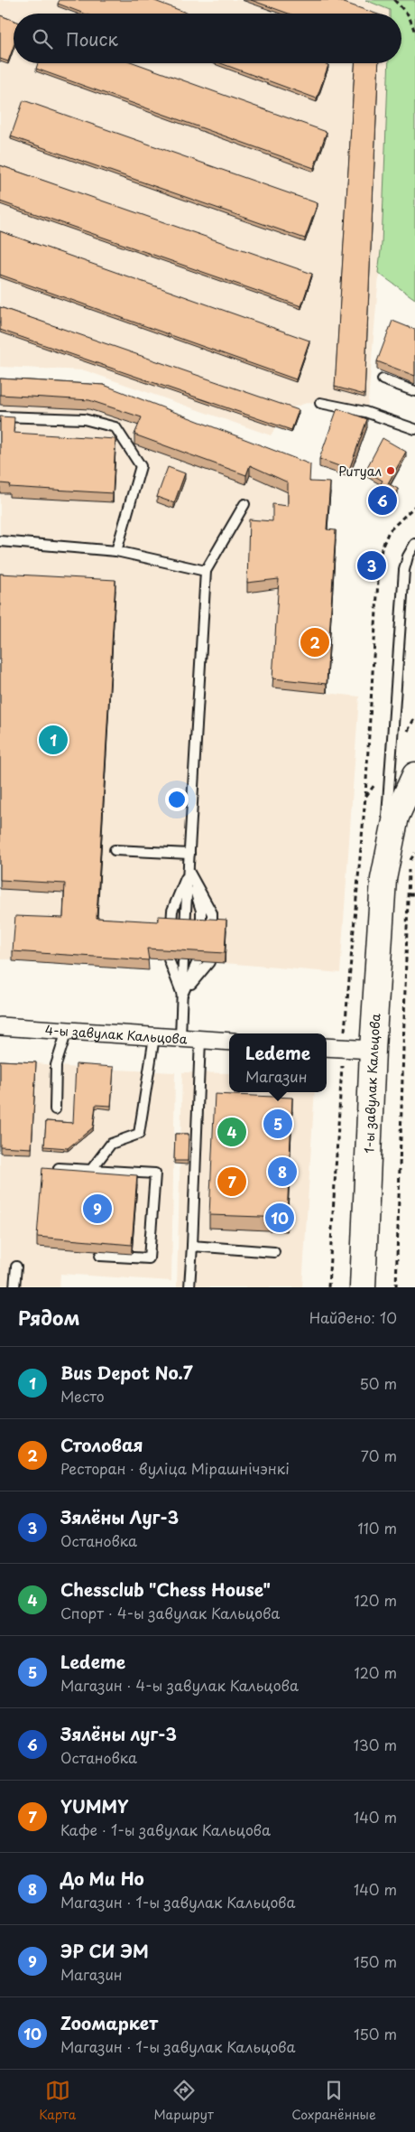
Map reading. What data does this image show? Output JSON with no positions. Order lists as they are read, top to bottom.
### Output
{
  "streets": {
    "main road": ["1-ы завулак Кальцова"],
    "street": ["4-ы завулак Кальцова"]
  },
  "places": ["Ритуал"],
  "page": {
    "search": "Поиск",
    "pins": [
      "6",
      "3",
      "2",
      "1",
      "5",
      "4",
      "8",
      "7",
      "9",
      "10"
    ],
    "popup": ["Ledeme", "Магазин"],
    "heading": ["Рядом", "Найдено: 10"],
    "list": [
      {
        "mark": "1",
        "name": "Bus Depot No.7",
        "note": "Место",
        "value": "50 m"
      },
      {
        "mark": "2",
        "name": "Столовая",
        "note": "Ресторан · вуліца Мірашнічэнкі",
        "value": "70 m"
      },
      {
        "mark": "3",
        "name": "Зялёны Луг-3",
        "note": "Остановка",
        "value": "110 m"
      },
      {
        "mark": "4",
        "name": "Chessclub \"Chess House\"",
        "note": "Спорт · 4-ы завулак Кальцова",
        "value": "120 m"
      },
      {
        "mark": "5",
        "name": "Ledeme",
        "note": "Магазин · 4-ы завулак Кальцова",
        "value": "120 m"
      },
      {
        "mark": "6",
        "name": "Зялёны луг-3",
        "note": "Остановка",
        "value": "130 m"
      },
      {
        "mark": "7",
        "name": "YUMMY",
        "note": "Кафе · 1-ы завулак Кальцова",
        "value": "140 m"
      },
      {
        "mark": "8",
        "name": "До Ми Но",
        "note": "Магазин · 1-ы завулак Кальцова",
        "value": "140 m"
      },
      {
        "mark": "9",
        "name": "ЭР СИ ЭМ",
        "note": "Магазин",
        "value": "150 m"
      },
      {
        "mark": "10",
        "name": "Zooмаркет",
        "note": "Магазин · 1-ы завулак Кальцова",
        "value": "150 m"
      }
    ],
    "nav": ["Карта", "Маршрут", "Сохранённые"]
  }
}
